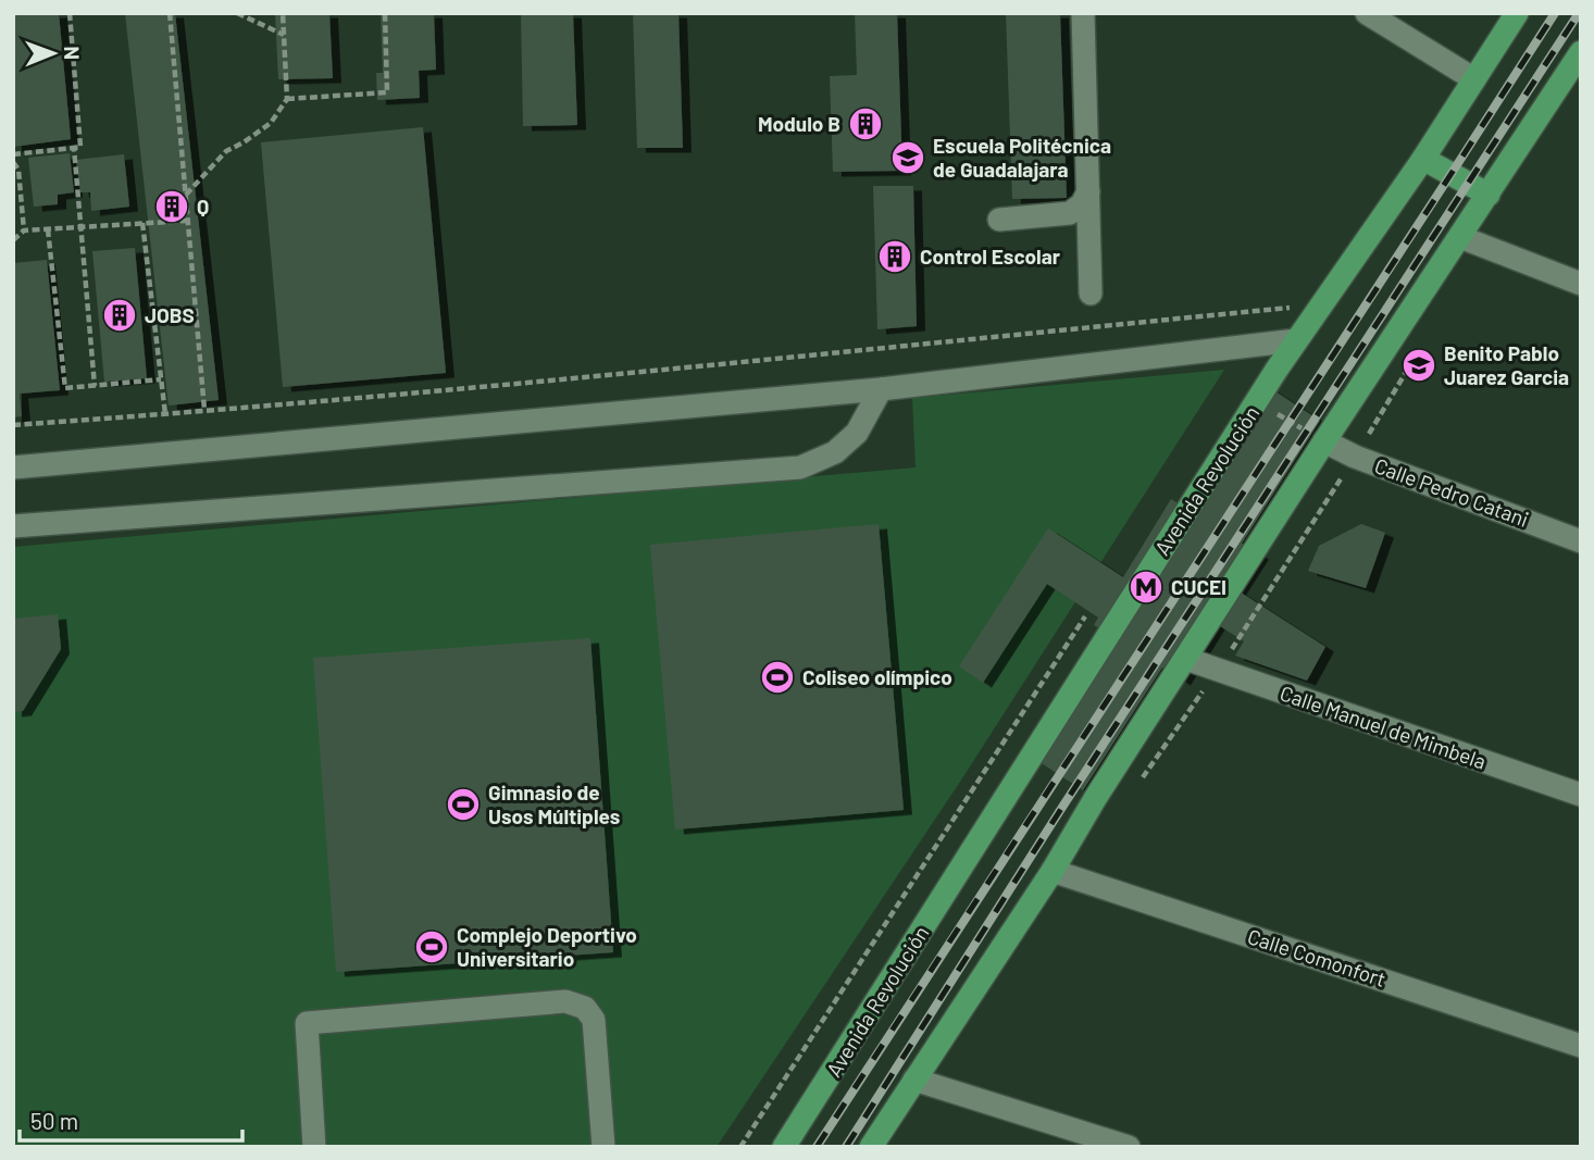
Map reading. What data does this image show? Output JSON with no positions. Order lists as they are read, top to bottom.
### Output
{
  "streets": {
    "main road": ["Avenida Revolución"],
    "street": ["Calle Pedro Catani", "Calle Manuel de Mimbela", "Calle Comonfort"]
  },
  "places": {
    "building": [
      "Modulo B",
      "Q",
      "Control Escolar",
      "JOBS"
    ],
    "school or university": ["Escuela Politécnica de Guadalajara", "Benito Pablo Juarez Garcia"],
    "metro station": ["CUCEI"],
    "sports": ["Coliseo olímpico", "Gimnasio de Usos Múltiples", "Complejo Deportivo Universitario"]
  },
  "scale_bar": "50 m",
  "north": "right"
}
